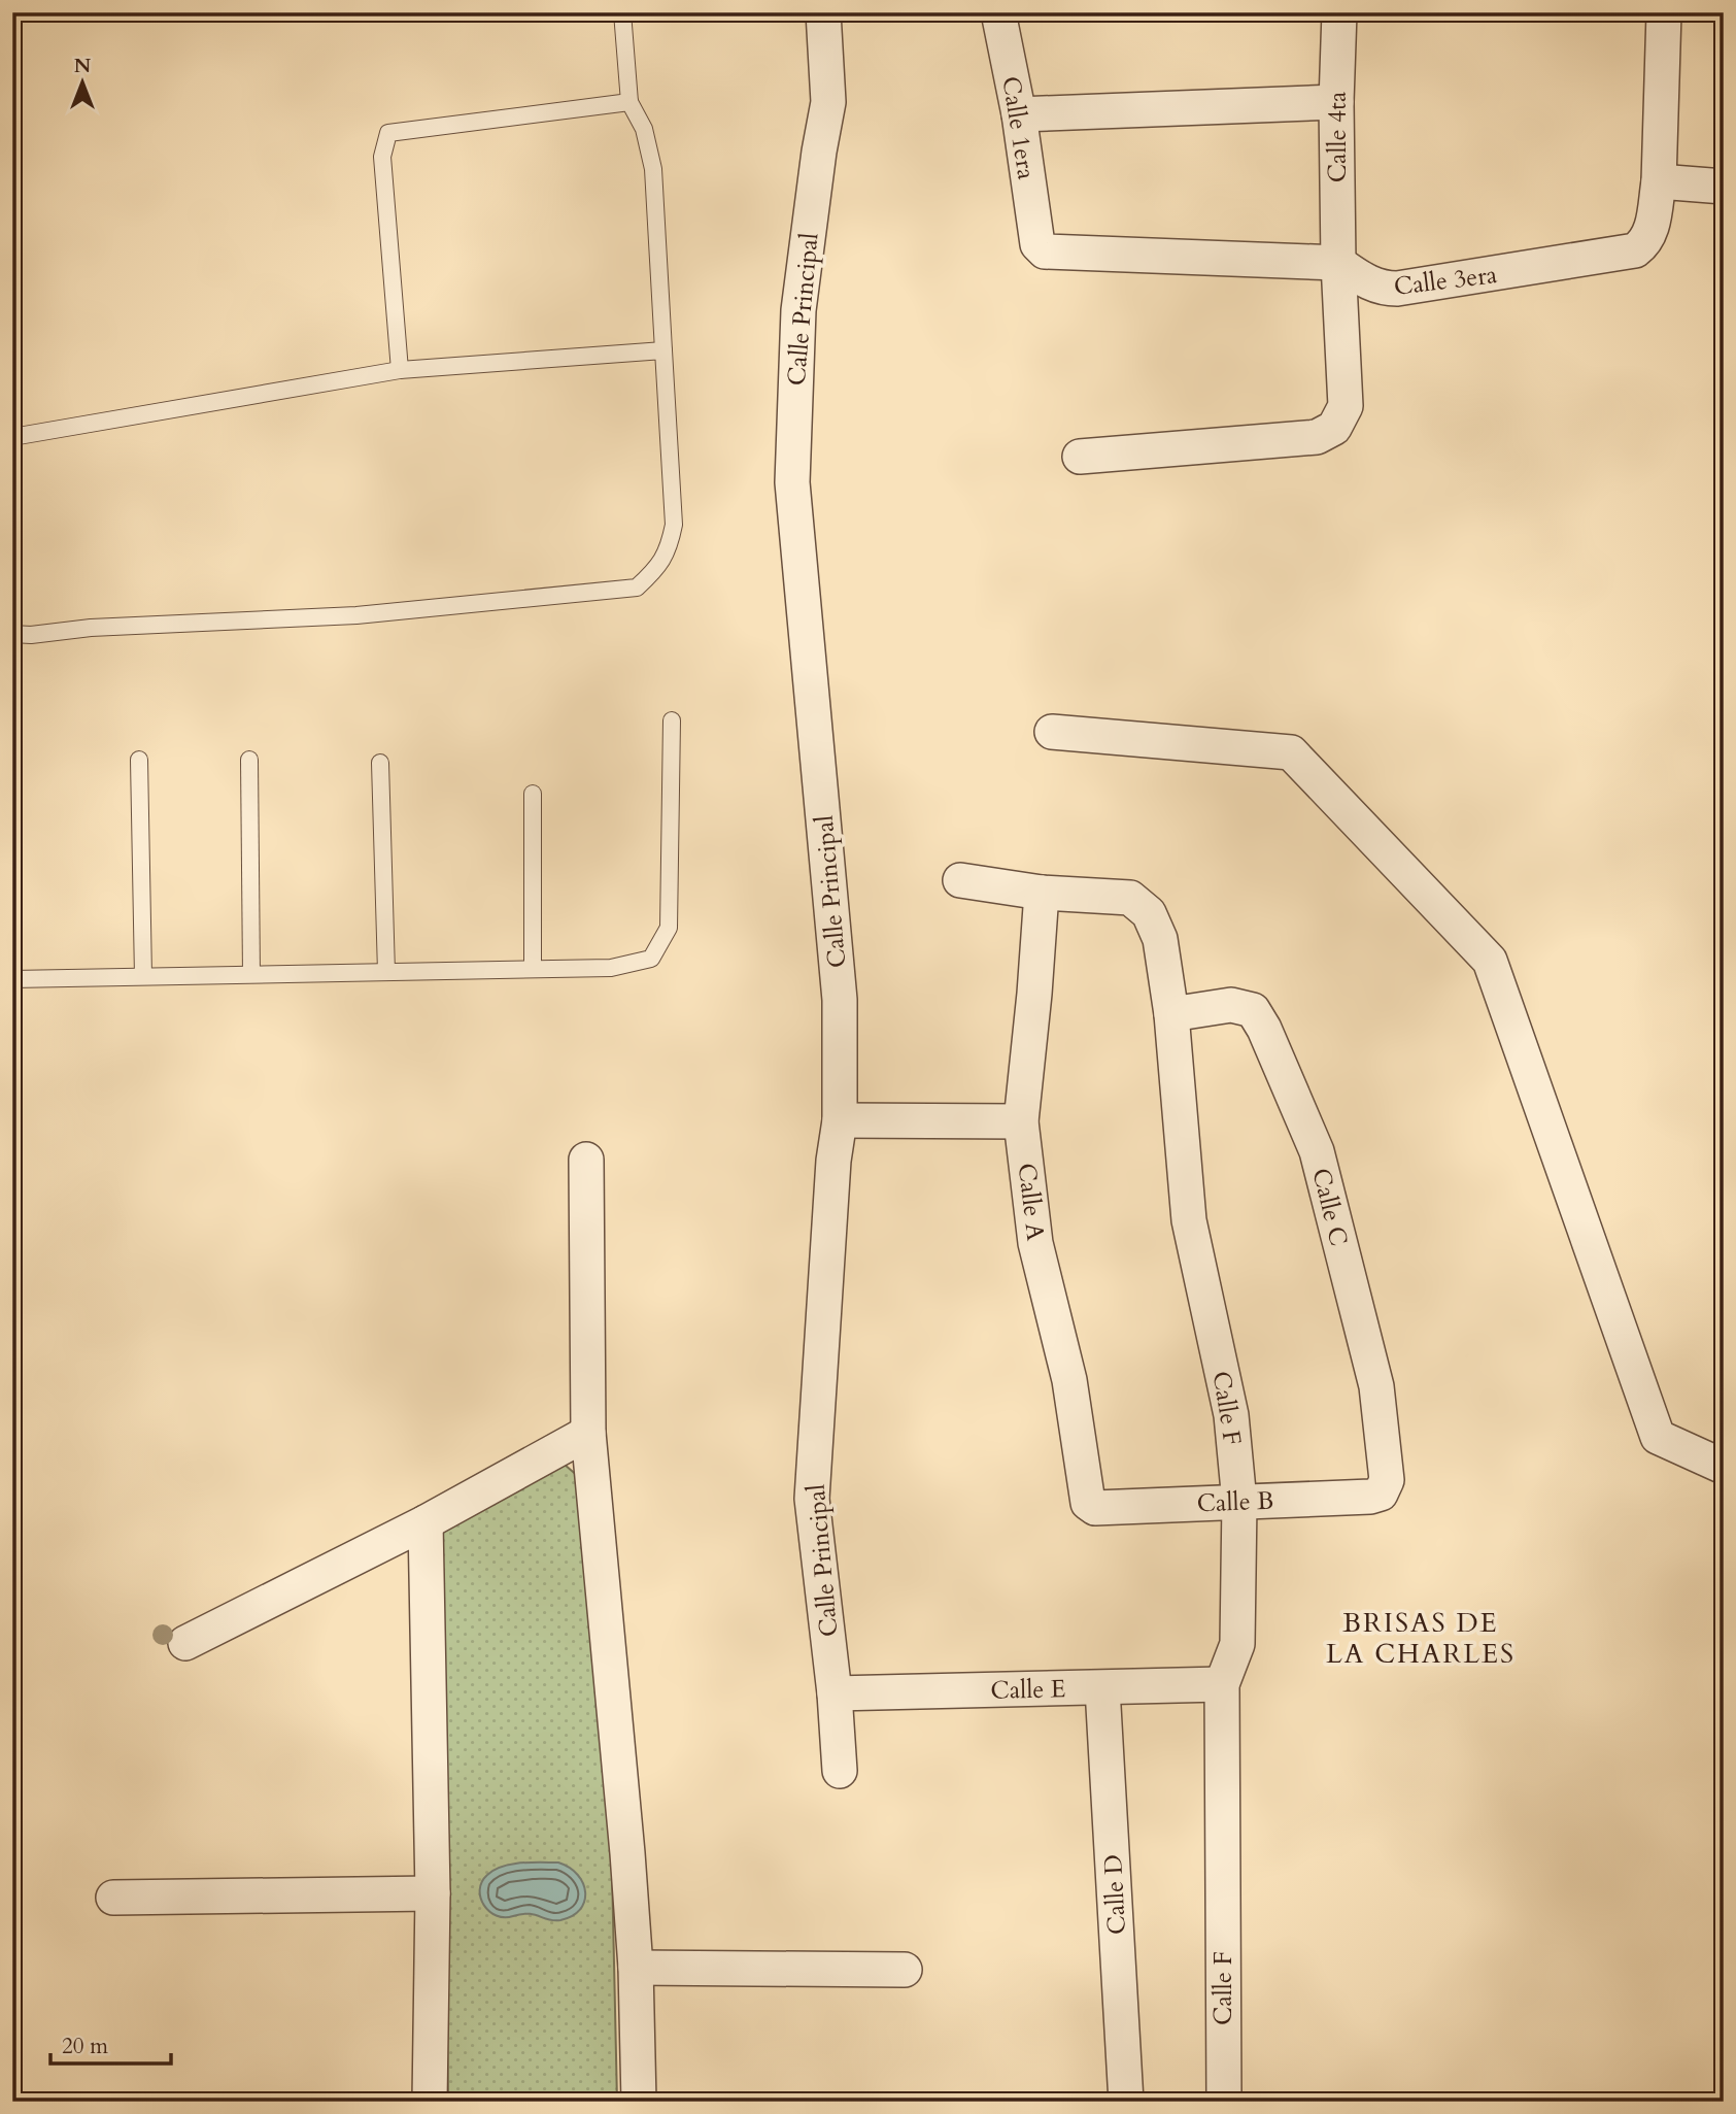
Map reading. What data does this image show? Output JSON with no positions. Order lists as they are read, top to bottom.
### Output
{
  "streets": {
    "street": [
      "Calle 1era",
      "Calle 4ta",
      "Calle 3era",
      "Calle Principal",
      "Calle A",
      "Calle C",
      "Calle F",
      "Calle B",
      "Calle E",
      "Calle D"
    ]
  },
  "crossings": [
    ["Calle 1era", "Calle 4ta"],
    ["Calle 1era", "Calle 3era"],
    ["Calle 4ta", "Calle 3era"],
    ["Calle Principal", "Calle E"],
    ["Calle A", "Calle F"],
    ["Calle A", "Calle B"],
    ["Calle C", "Calle F"],
    ["Calle C", "Calle B"],
    ["Calle F", "Calle B"],
    ["Calle F", "Calle E"],
    ["Calle E", "Calle D"]
  ],
  "districts": ["BRISAS DE LA CHARLES"],
  "scale_bar": "20 m",
  "north": "top"
}
